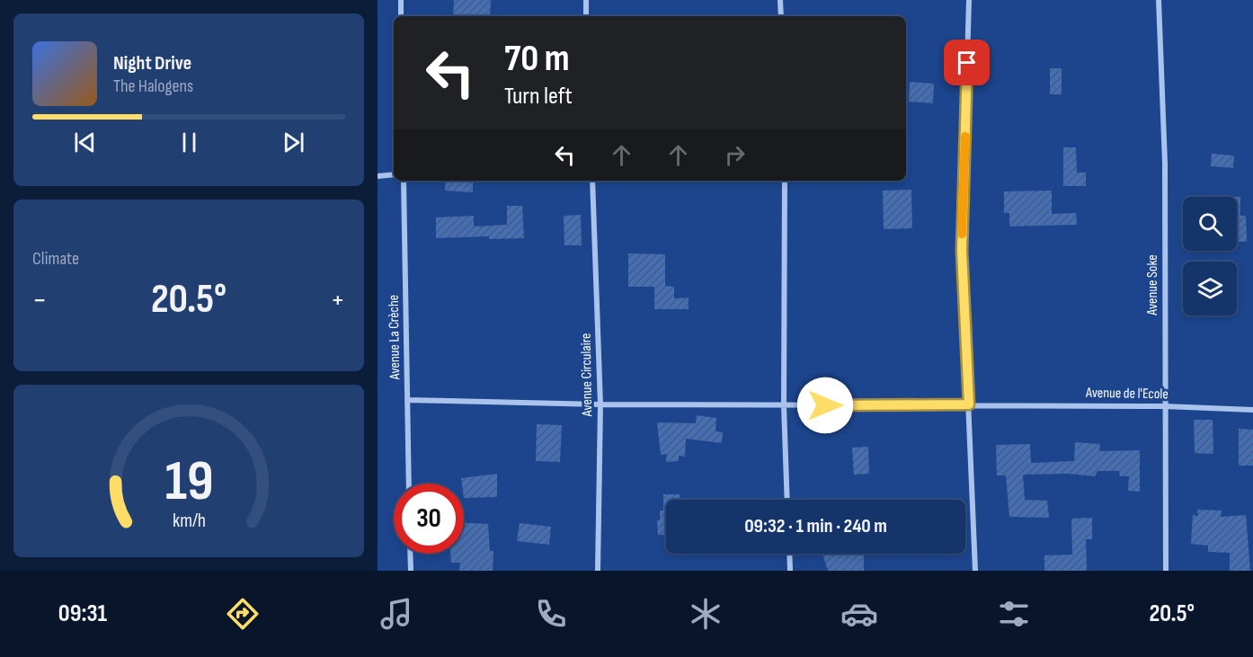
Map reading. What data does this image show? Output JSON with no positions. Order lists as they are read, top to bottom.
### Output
{
  "streets": {
    "street": [
      "Avenue Soke",
      "Avenue La Crèche",
      "Avenue Circulaire",
      "Avenue de l'Ecole"
    ]
  },
  "crossings": [
    ["Avenue Soke", "Avenue de l'Ecole"],
    ["Avenue La Crèche", "Avenue de l'Ecole"],
    ["Avenue Circulaire", "Avenue de l'Ecole"]
  ],
  "page": {
    "turn": ["70 m", "Turn left"],
    "song": ["Night Drive", "The Halogens"],
    "tile": "Climate",
    "heat": ["−", "20.5°", "+"],
    "limit": "30",
    "trip": "09:32 · 1 min · 240 m",
    "tabs": ["09:31", "20.5°"],
    "gauge": ["19", "km/h"]
  }
}
